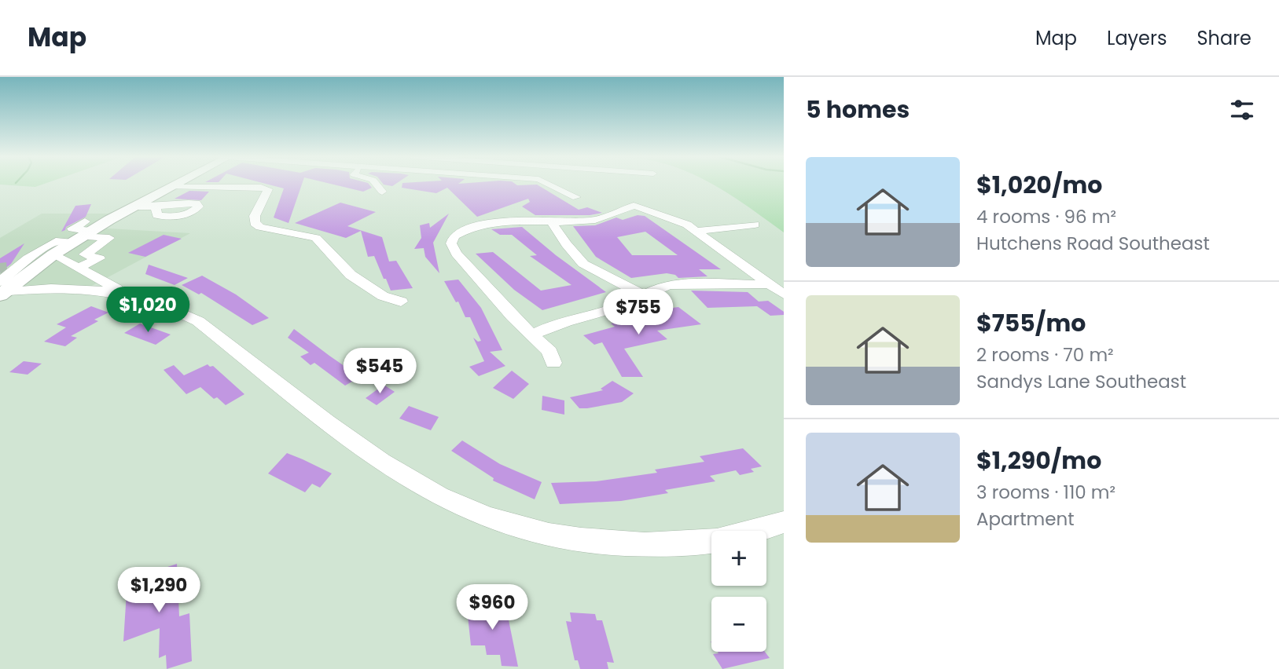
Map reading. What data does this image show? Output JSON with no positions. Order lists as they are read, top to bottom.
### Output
{
  "page": {
    "header": "Map",
    "nav": ["Map", "Layers", "Share"],
    "heading": "5 homes",
    "list": [
      {
        "name": "$1,020/mo",
        "note": "4 rooms · 96 m² · Hutchens Road Southeast"
      },
      {
        "name": "$755/mo",
        "note": "2 rooms · 70 m² · Sandys Lane Southeast"
      },
      {
        "name": "$1,290/mo",
        "note": "3 rooms · 110 m² · Apartment"
      }
    ],
    "price": [
      "$1,020",
      "$755",
      "$545",
      "$1,290",
      "$960"
    ],
    "map_buttons": ["+", "−"]
  }
}
